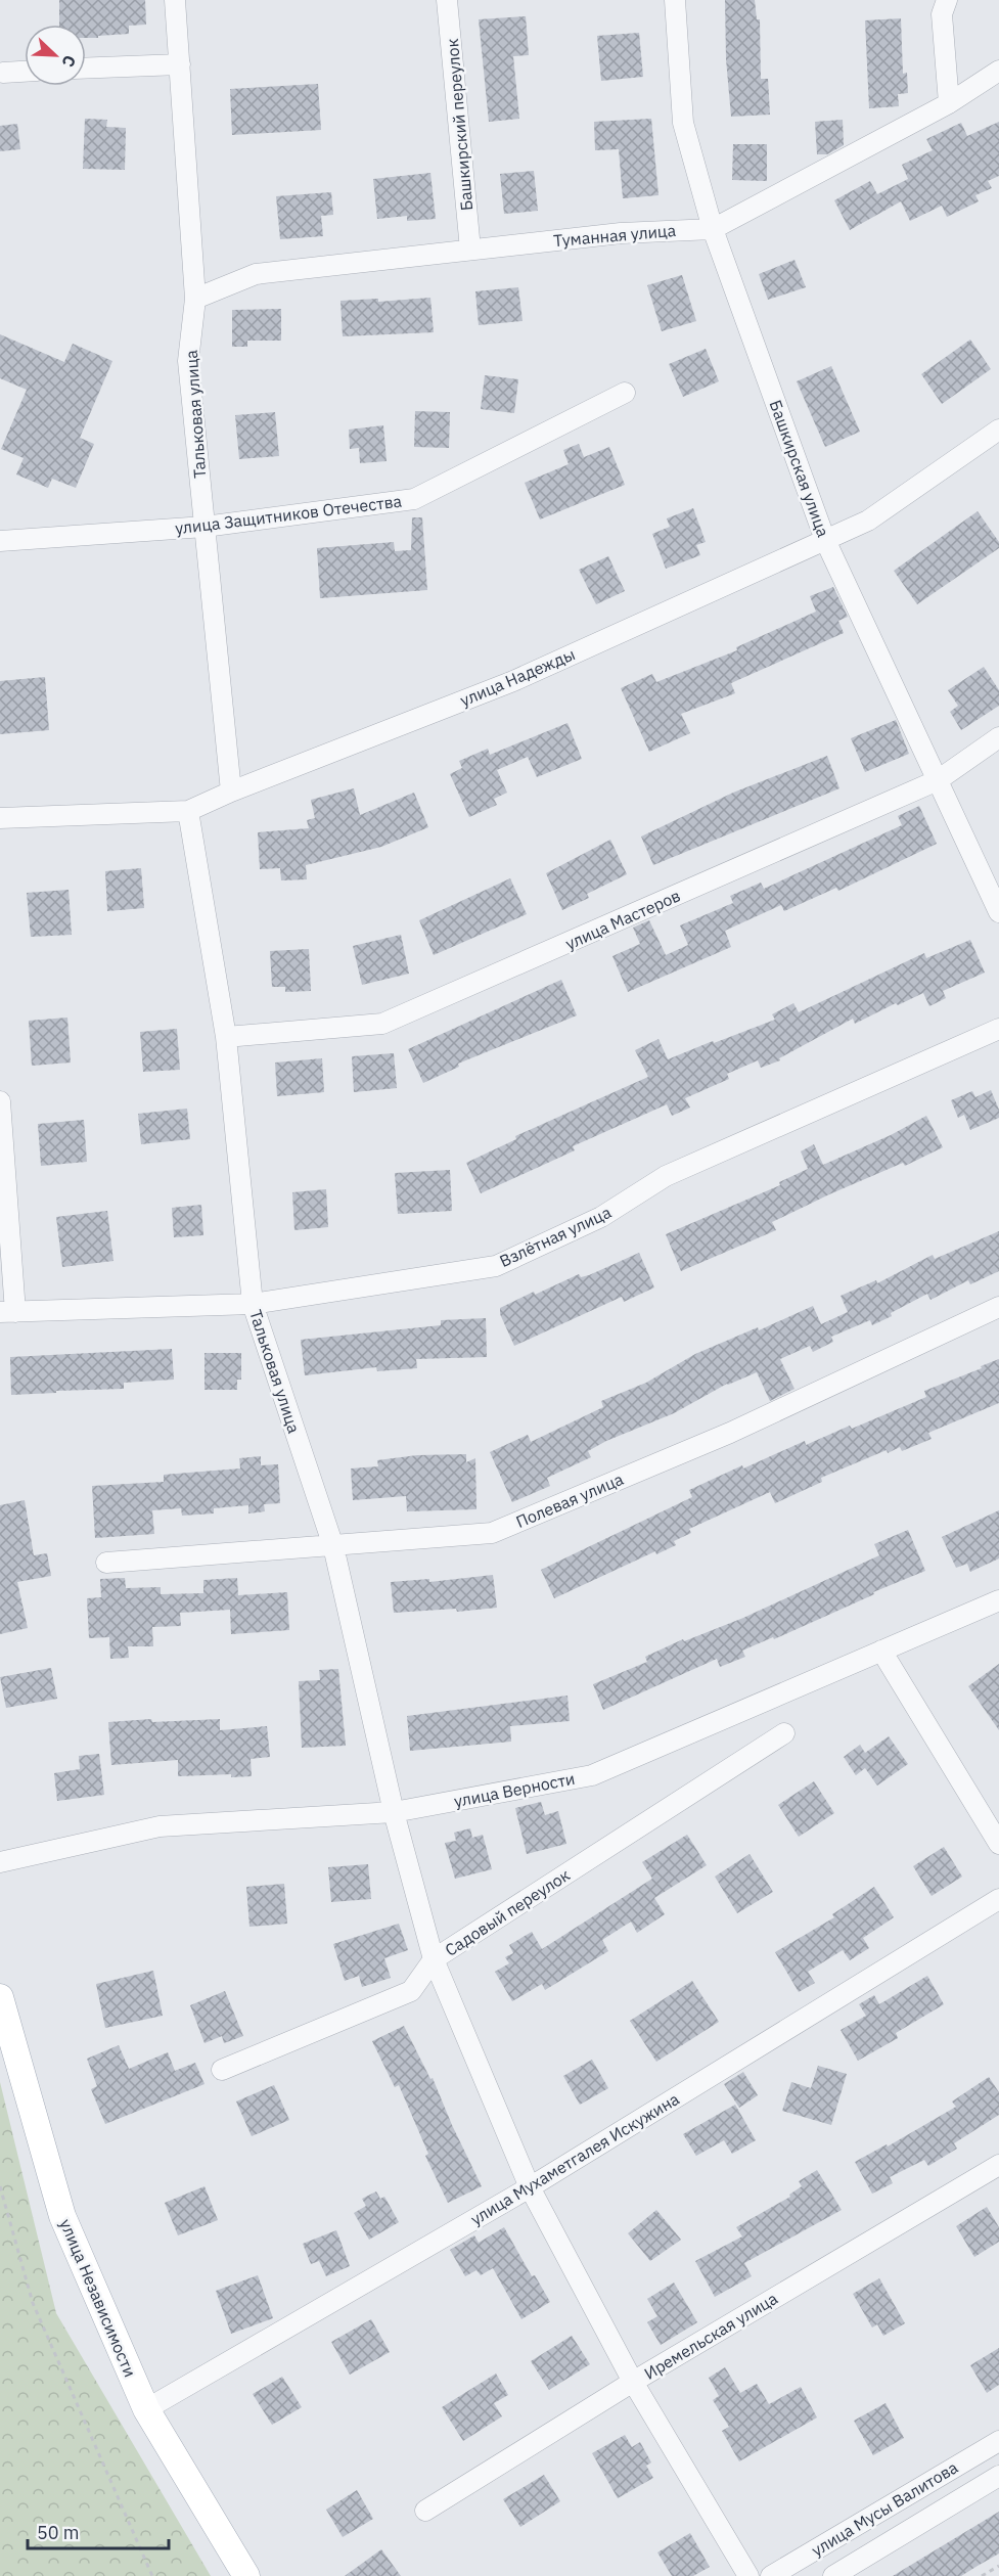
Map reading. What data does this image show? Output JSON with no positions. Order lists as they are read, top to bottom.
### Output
{
  "streets": {
    "main road": ["улица Независимости"],
    "street": [
      "Башкирский переулок",
      "Туманная улица",
      "Тальковая улица",
      "Башкирская улица",
      "улица Защитников Отечества",
      "улица Надежды",
      "улица Мастеров",
      "Взлётная улица",
      "Полевая улица",
      "улица Верности",
      "Садовый переулок",
      "улица Мухаметгалея Искужина",
      "Иремельская улица",
      "улица Мусы Валитова"
    ]
  },
  "crossings": [
    ["Башкирский переулок", "Туманная улица"],
    ["Туманная улица", "Тальковая улица"],
    ["Туманная улица", "Башкирская улица"],
    ["Тальковая улица", "улица Защитников Отечества"],
    ["Тальковая улица", "улица Надежды"],
    ["Тальковая улица", "улица Мастеров"],
    ["Тальковая улица", "Взлётная улица"],
    ["Тальковая улица", "Полевая улица"],
    ["Тальковая улица", "улица Верности"],
    ["Тальковая улица", "Садовый переулок"],
    ["Тальковая улица", "улица Мухаметгалея Искужина"],
    ["Тальковая улица", "Иремельская улица"],
    ["Башкирская улица", "улица Надежды"],
    ["Башкирская улица", "улица Мастеров"],
    ["улица Мухаметгалея Искужина", "улица Независимости"]
  ],
  "scale_bar": "50 m",
  "north": "bottom right"
}
